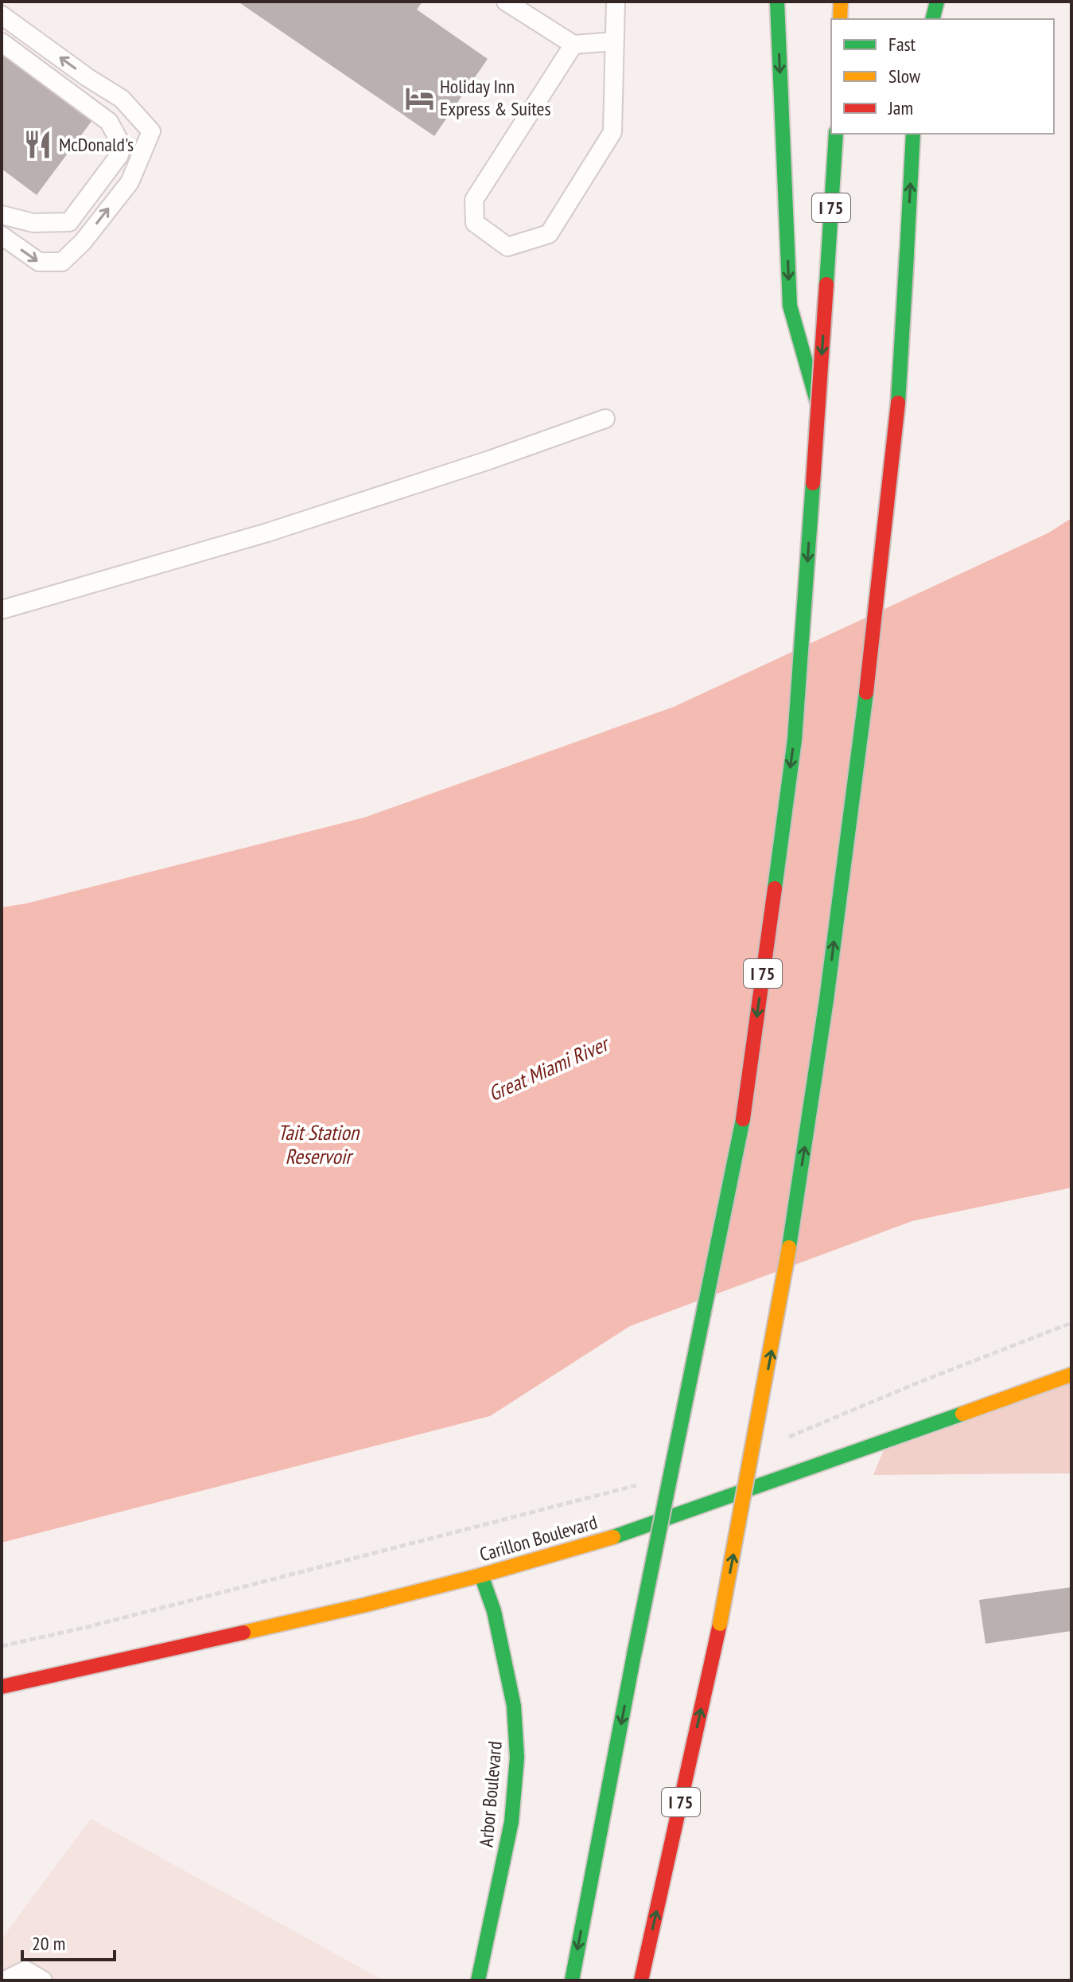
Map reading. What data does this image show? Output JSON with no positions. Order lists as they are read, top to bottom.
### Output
{
  "streets": {
    "main road": ["I 75", "Carillon Boulevard", "Arbor Boulevard"]
  },
  "crossings": [
    ["Carillon Boulevard", "Arbor Boulevard"]
  ],
  "water": ["Great Miami River", "Tait Station Reservoir"],
  "places": {
    "hotel": ["Holiday Inn Express & Suites"],
    "restaurant": ["McDonald's"]
  },
  "legend": ["Fast", "Slow", "Jam"],
  "scale_bar": "20 m"
}
